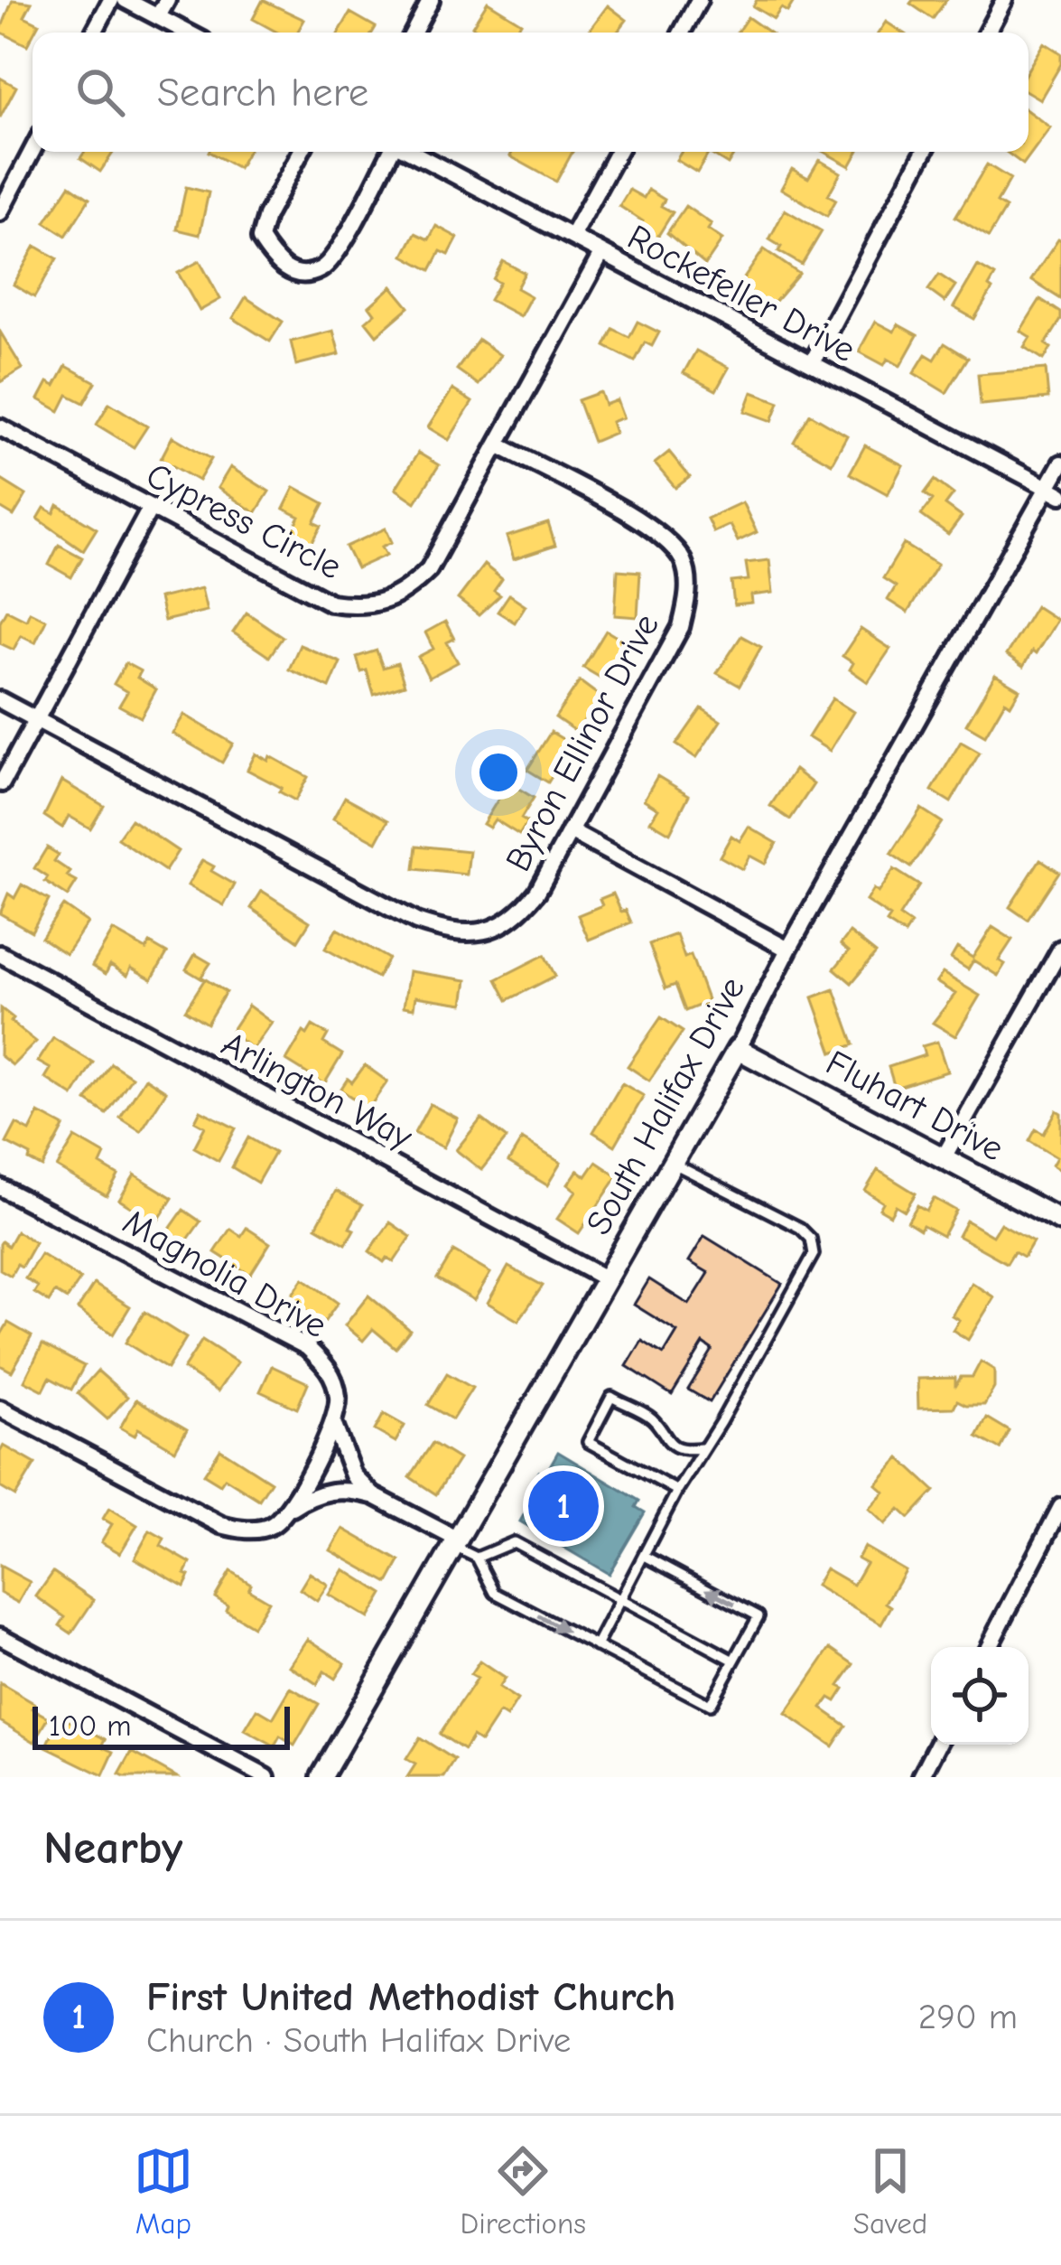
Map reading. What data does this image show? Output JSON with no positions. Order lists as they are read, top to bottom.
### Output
{
  "streets": {
    "street": [
      "Rockefeller Drive",
      "Cypress Circle",
      "Byron Ellinor Drive",
      "Arlington Way",
      "South Halifax Drive",
      "Fluhart Drive",
      "Magnolia Drive"
    ]
  },
  "crossings": [
    ["Rockefeller Drive", "Cypress Circle"],
    ["Rockefeller Drive", "South Halifax Drive"],
    ["Cypress Circle", "Byron Ellinor Drive"],
    ["Arlington Way", "South Halifax Drive"],
    ["South Halifax Drive", "Fluhart Drive"]
  ],
  "scale_bar": "100 m",
  "page": {
    "search": "Search here",
    "pins": "1",
    "scale": "100 m",
    "heading": "Nearby",
    "list": [
      {
        "mark": "1",
        "name": "First United Methodist Church",
        "note": "Church · South Halifax Drive",
        "value": "290 m"
      }
    ],
    "nav": ["Map", "Directions", "Saved"]
  }
}
